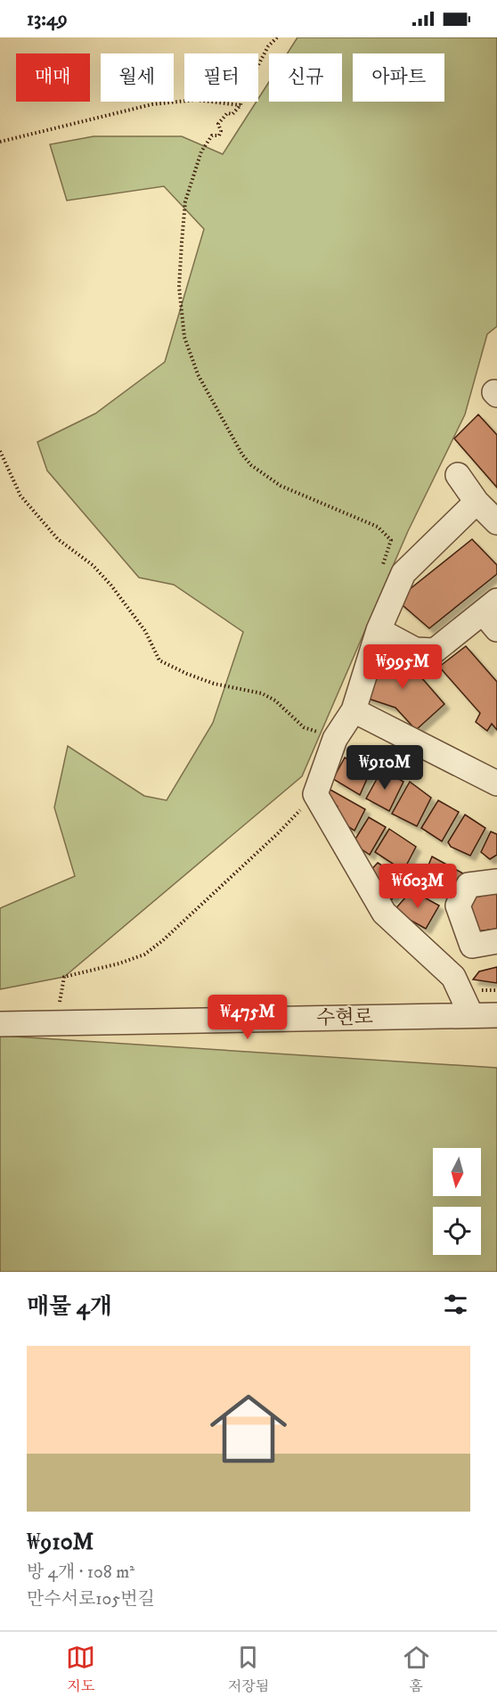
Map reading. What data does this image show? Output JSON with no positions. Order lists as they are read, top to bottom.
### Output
{
  "streets": {
    "street": ["수현로"]
  },
  "north": "bottom",
  "page": {
    "status": "13:49",
    "chip": [
      "매매",
      "월세",
      "필터",
      "신규",
      "아파트"
    ],
    "price": [
      "₩995M",
      "₩910M",
      "₩603M",
      "₩475M"
    ],
    "heading": "매물 4개",
    "list": [
      {
        "name": "₩910M",
        "note": "방 4개 · 108 m² · 만수서로105번길"
      }
    ],
    "tabs": ["지도", "저장됨", "홈"]
  }
}
